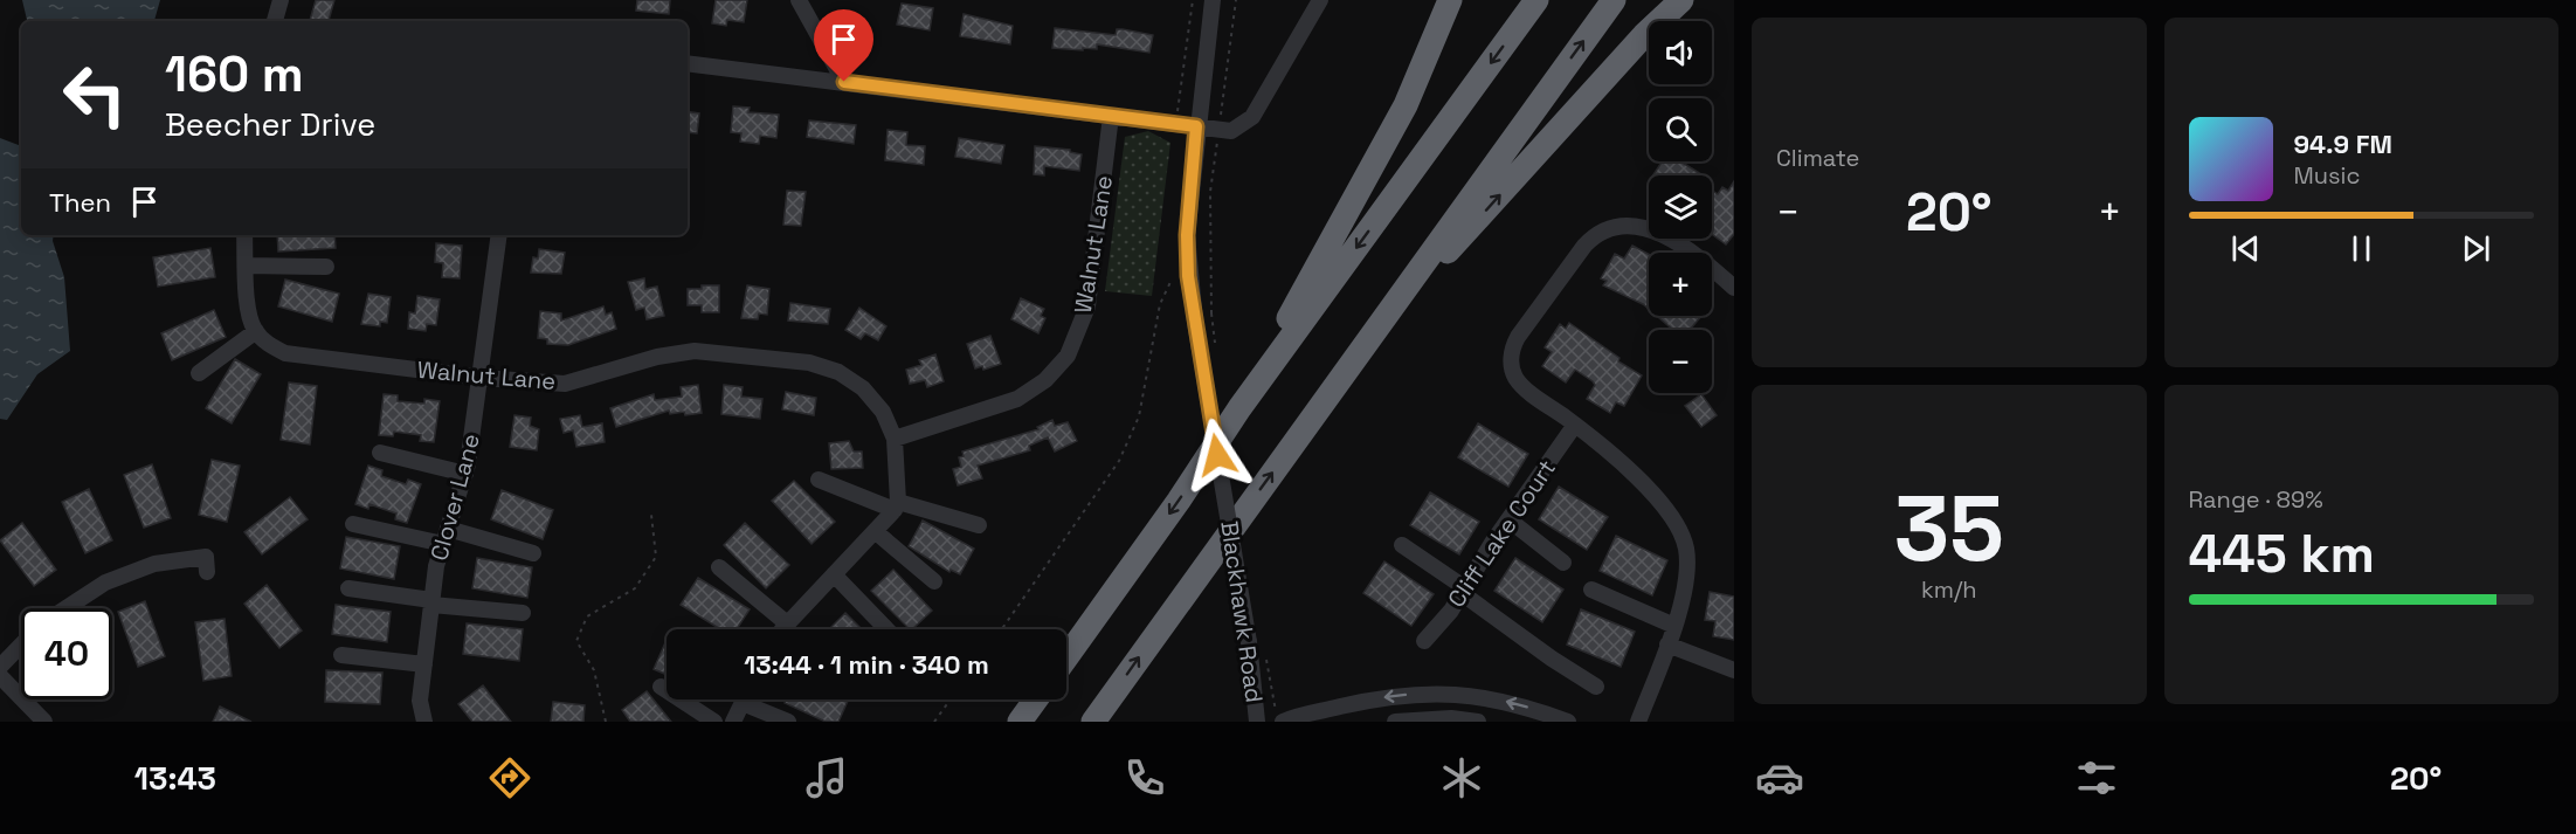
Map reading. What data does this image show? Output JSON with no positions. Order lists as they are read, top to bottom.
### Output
{
  "streets": {
    "street": [
      "Walnut Lane",
      "Clover Lane",
      "Cliff Lake Court",
      "Blackhawk Road"
    ]
  },
  "crossings": [
    ["Walnut Lane", "Clover Lane"]
  ],
  "page": {
    "tile": [
      "Climate",
      ["35", "km/h"],
      ["Range · 89%", "445 km"]
    ],
    "map_buttons": ["+", "−"],
    "turn": ["160 m", "Beecher Drive"],
    "song": ["94.9 FM", "Music"],
    "then": "Then",
    "heat": ["−", "20°", "+"],
    "limit": "40",
    "trip": "13:44 · 1 min · 340 m",
    "tabs": ["13:43", "20°"]
  }
}
